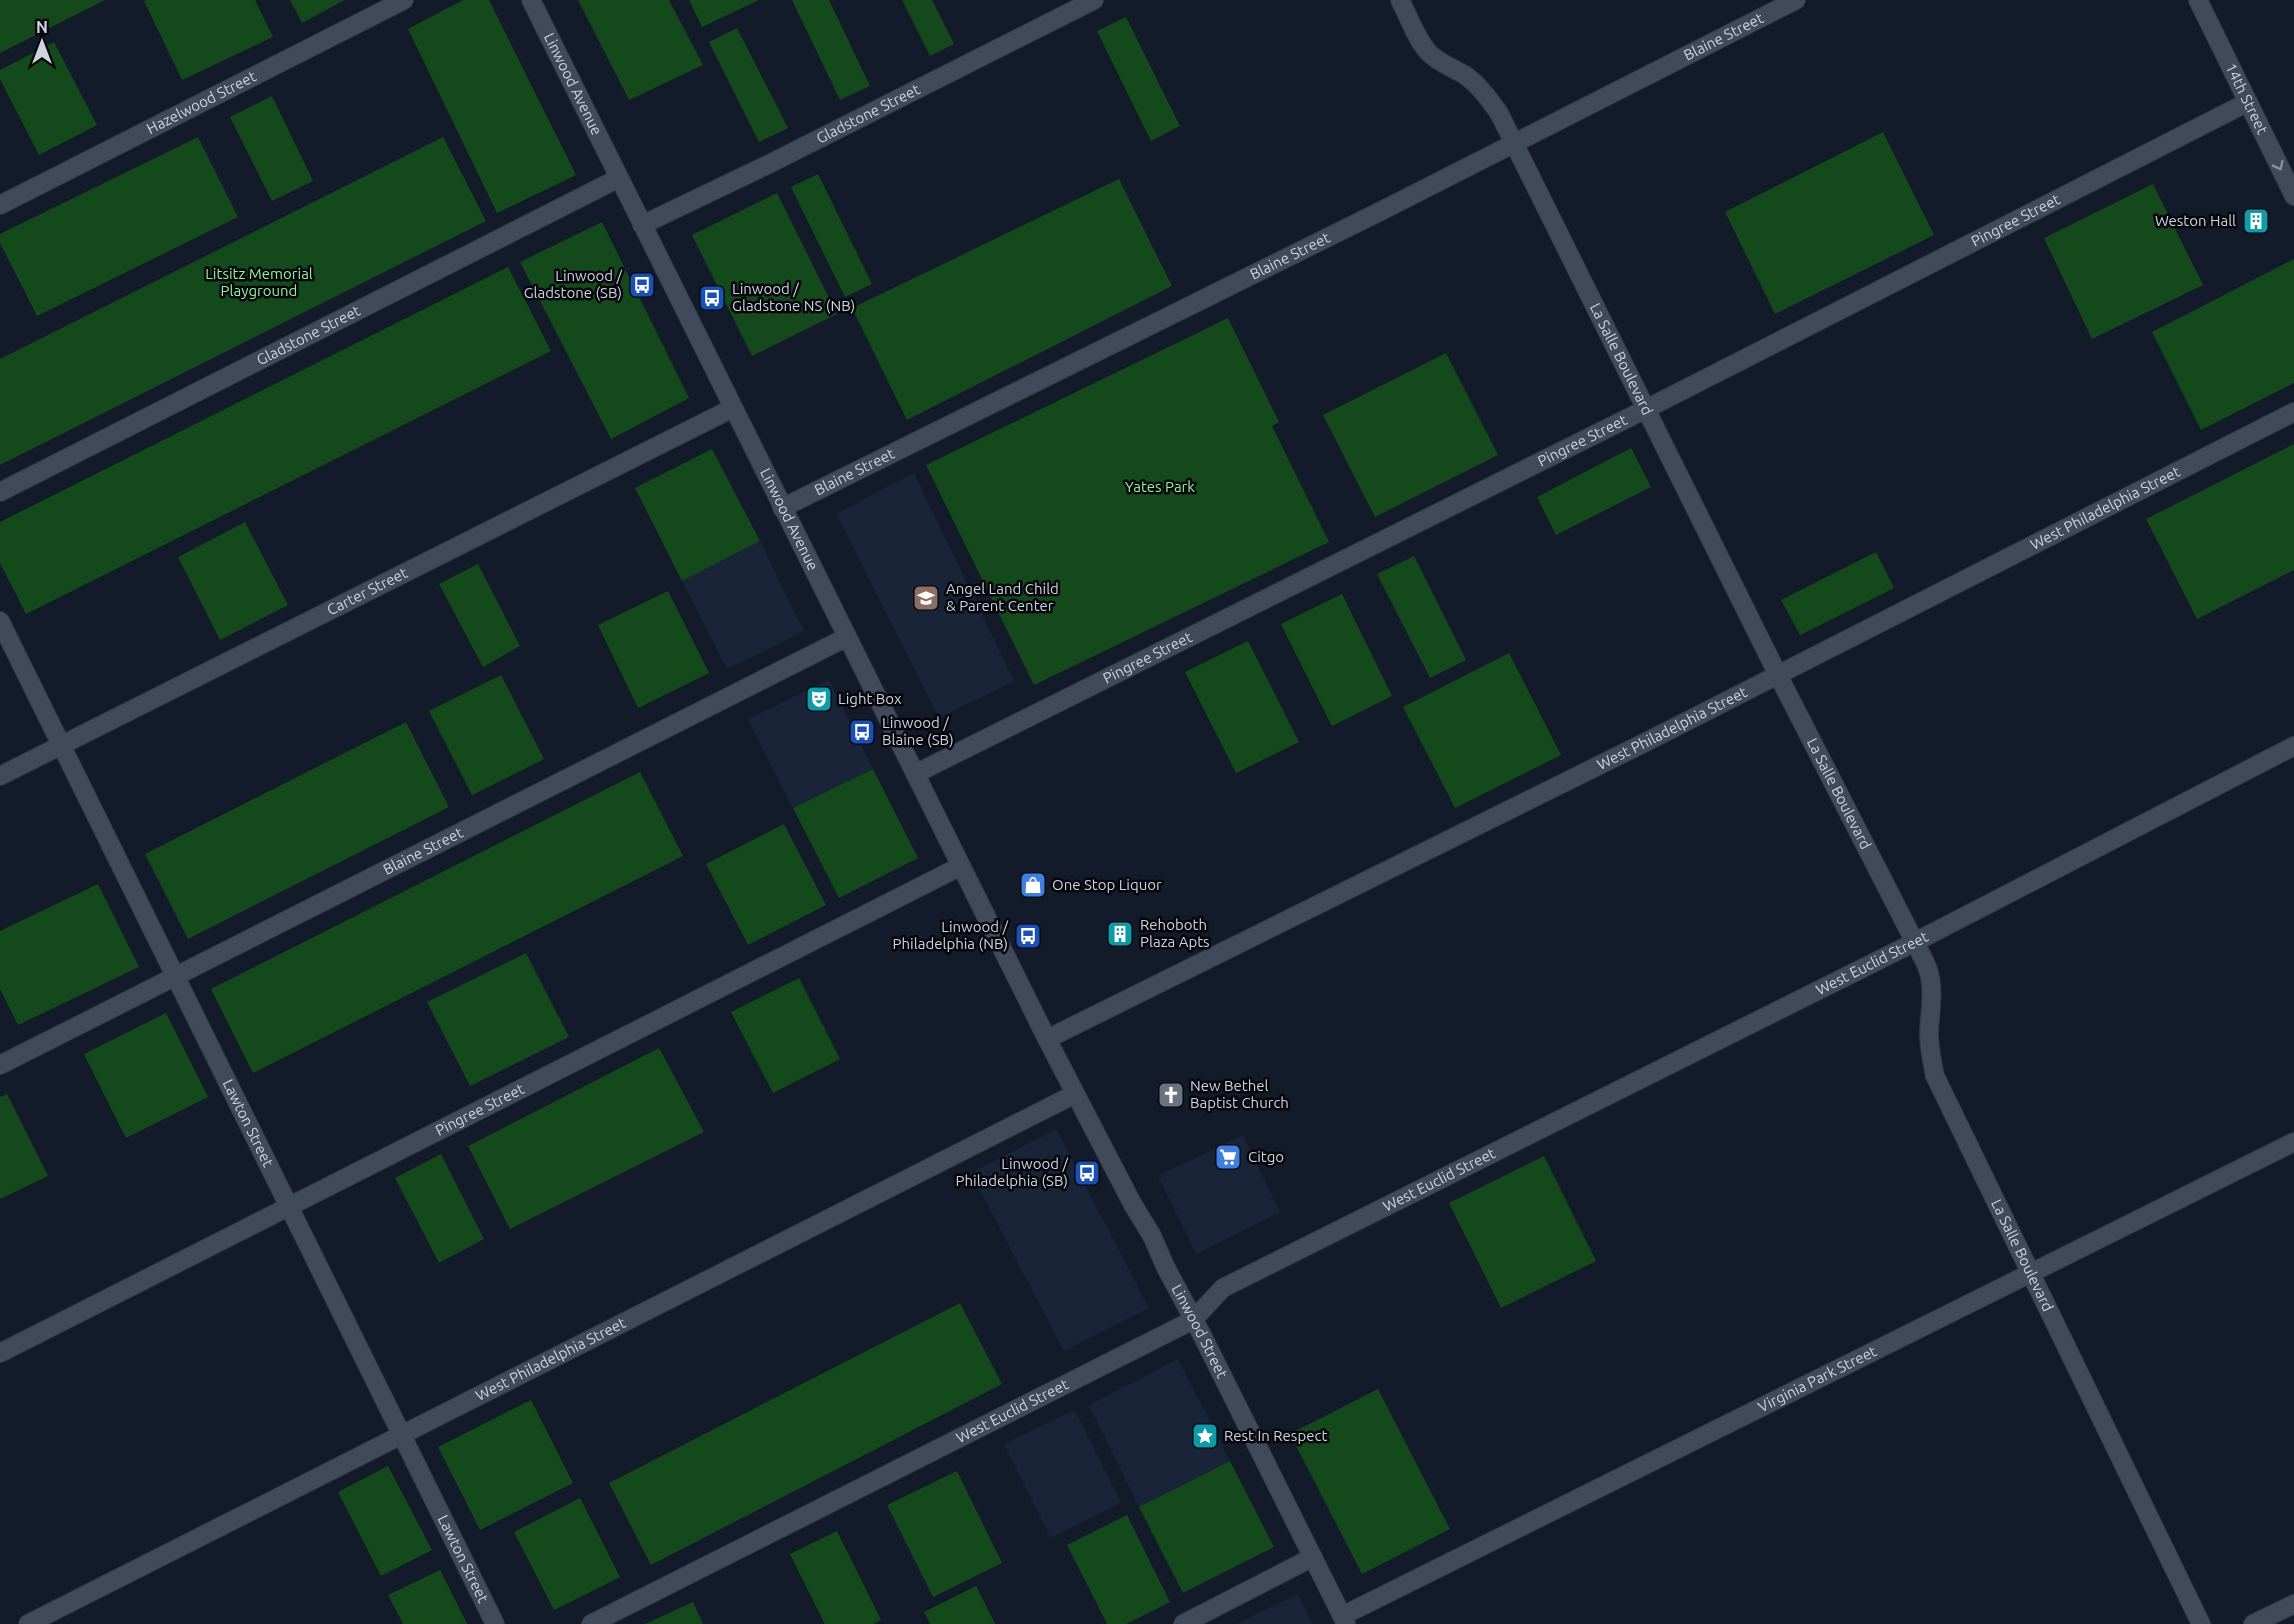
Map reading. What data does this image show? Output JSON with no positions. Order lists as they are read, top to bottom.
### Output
{
  "streets": {
    "street": [
      "Blaine Street",
      "Linwood Avenue",
      "14th Street",
      "Hazelwood Street",
      "Gladstone Street",
      "Pingree Street",
      "La Salle Boulevard",
      "West Philadelphia Street",
      "Carter Street",
      "West Euclid Street",
      "Lawton Street",
      "Linwood Street",
      "Virginia Park Street"
    ]
  },
  "crossings": [
    ["Blaine Street", "Linwood Avenue"],
    ["Blaine Street", "La Salle Boulevard"],
    ["Blaine Street", "Lawton Street"],
    ["Linwood Avenue", "Gladstone Street"],
    ["Linwood Avenue", "Pingree Street"],
    ["Linwood Avenue", "West Philadelphia Street"],
    ["Linwood Avenue", "Carter Street"],
    ["Linwood Avenue", "Linwood Street"],
    ["14th Street", "Pingree Street"],
    ["Pingree Street", "La Salle Boulevard"],
    ["Pingree Street", "Lawton Street"],
    ["La Salle Boulevard", "West Philadelphia Street"],
    ["La Salle Boulevard", "West Euclid Street"],
    ["La Salle Boulevard", "Virginia Park Street"],
    ["West Philadelphia Street", "Lawton Street"],
    ["West Philadelphia Street", "Linwood Street"],
    ["Carter Street", "Lawton Street"],
    ["West Euclid Street", "Linwood Street"],
    ["Linwood Street", "Virginia Park Street"]
  ],
  "one_way": ["14th Street"],
  "parks": ["Litsitz Memorial Playground", "Yates Park"],
  "places": {
    "building": ["Weston Hall", "Rehoboth Plaza Apts"],
    "bus stop": [
      "Linwood / Gladstone (SB)",
      "Linwood / Gladstone NS (NB)",
      "Linwood / Blaine (SB)",
      "Linwood / Philadelphia (NB)",
      "Linwood / Philadelphia (SB)"
    ],
    "school or university": ["Angel Land Child & Parent Center"],
    "theatre": ["Light Box"],
    "shop": ["One Stop Liquor"],
    "church": ["New Bethel Baptist Church"],
    "supermarket": ["Citgo"],
    "place": ["Rest In Respect"]
  },
  "north": "top"
}
